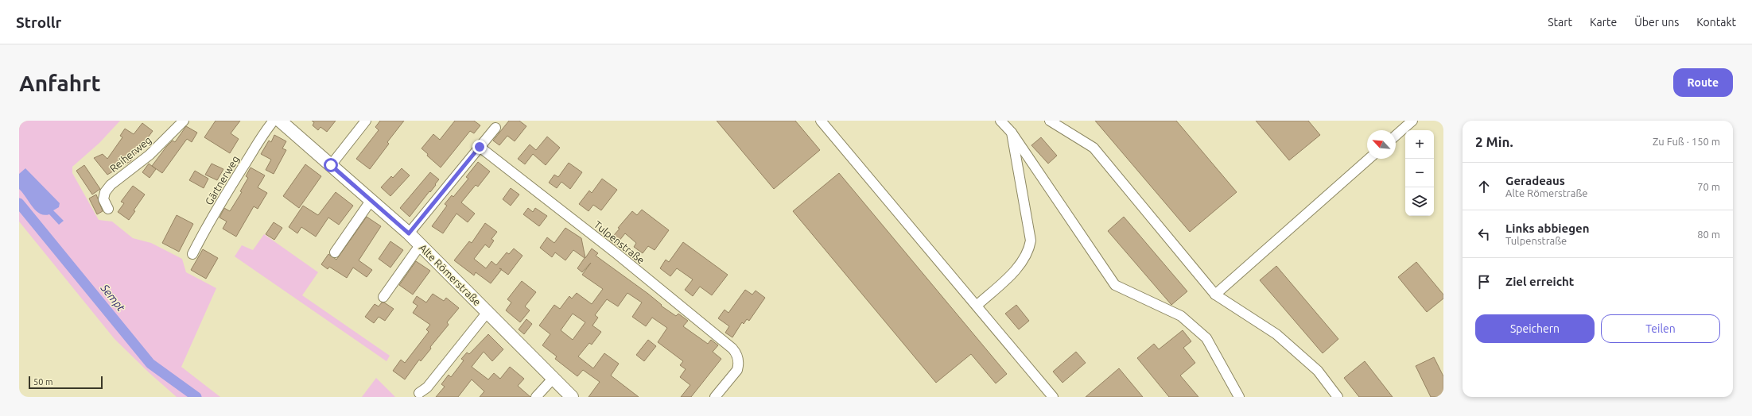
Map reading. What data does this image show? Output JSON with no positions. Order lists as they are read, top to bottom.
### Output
{
  "streets": {
    "main road": ["Alte Römerstraße"],
    "street": ["Reiherweg", "Gärtnerweg", "Tulpenstraße"]
  },
  "water": ["Sempt"],
  "scale_bar": "50 m",
  "north": "top left",
  "page": {
    "header": "Strollr",
    "nav": [
      "Start",
      "Karte",
      "Über uns",
      "Kontakt"
    ],
    "buttons": [
      "Route",
      ["Speichern", "Teilen"]
    ],
    "title": "Anfahrt",
    "heading": ["2 Min.", "Zu Fuß · 150 m"],
    "map_buttons": ["+", "−"],
    "list": [
      ["Geradeaus", "Alte Römerstraße", "70 m"],
      ["Links abbiegen", "Tulpenstraße", "80 m"],
      "Ziel erreicht"
    ],
    "scale": "50 m"
  }
}
